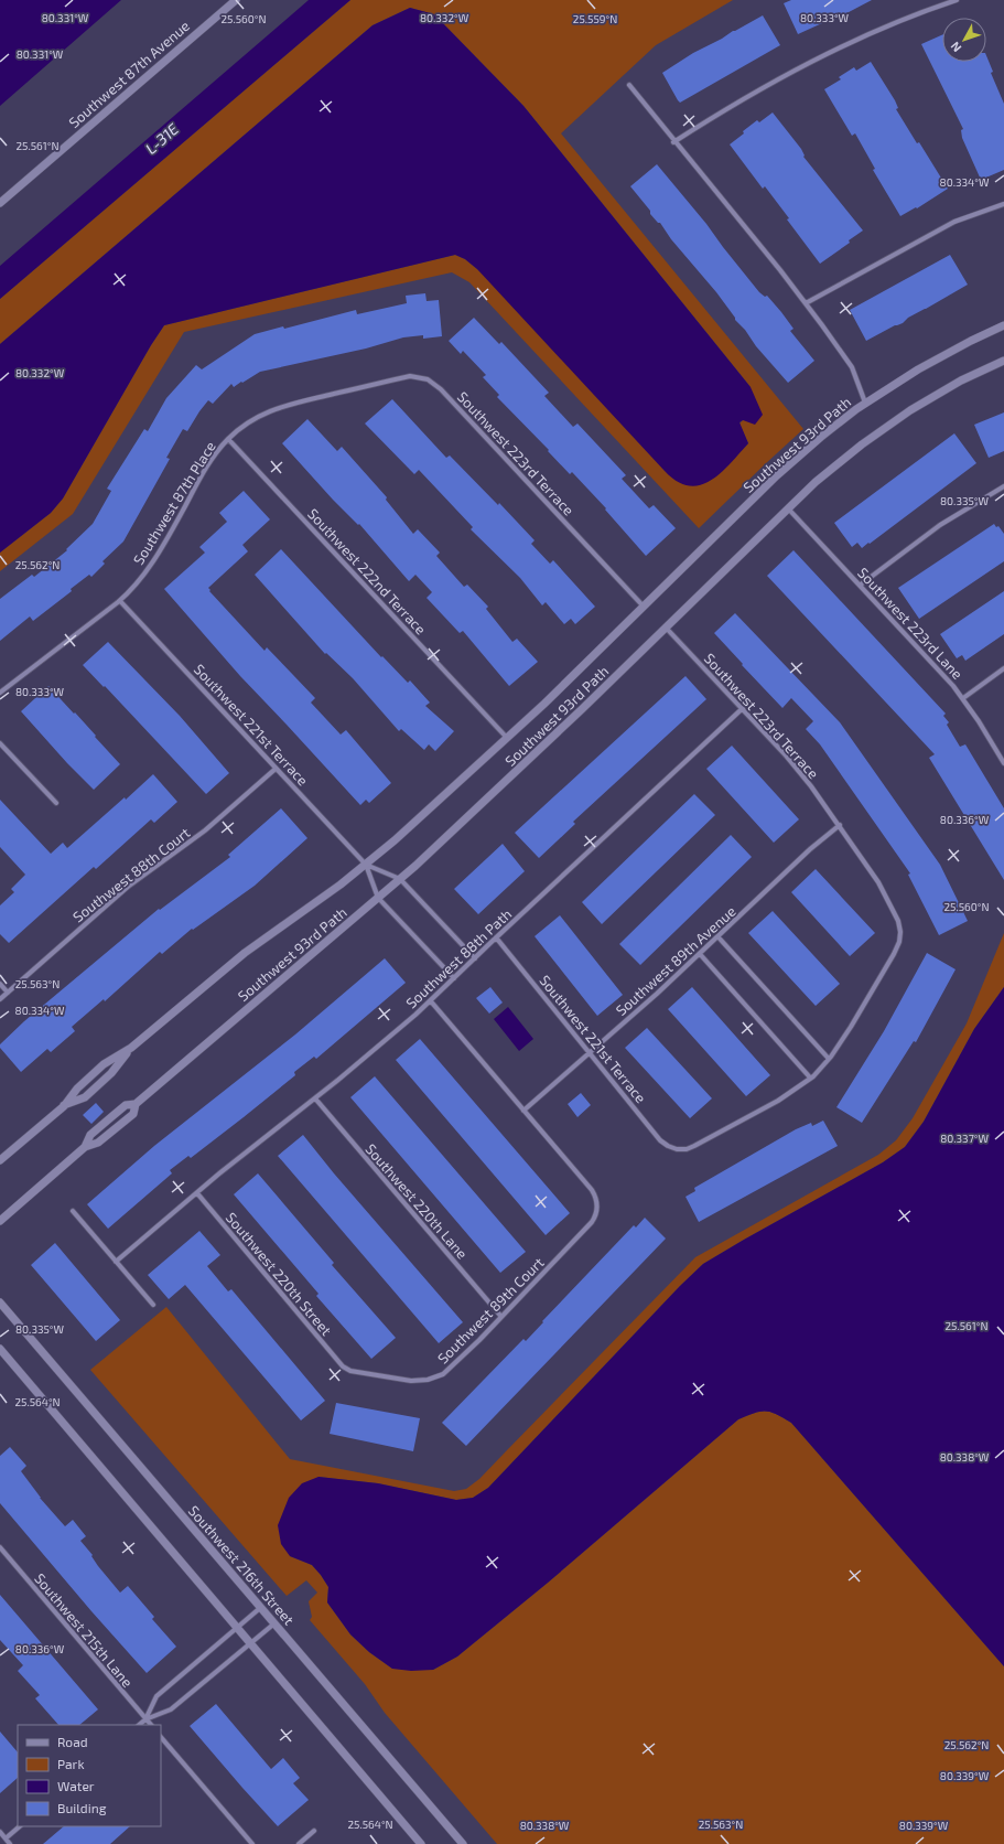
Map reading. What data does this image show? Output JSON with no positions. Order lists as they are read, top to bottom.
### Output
{
  "streets": {
    "street": [
      "Southwest 87th Avenue",
      "Southwest 93rd Path",
      "Southwest 223rd Terrace",
      "Southwest 87th Place",
      "Southwest 222nd Terrace",
      "Southwest 223rd Lane",
      "Southwest 221st Terrace",
      "Southwest 88th Court",
      "Southwest 88th Path",
      "Southwest 89th Avenue",
      "Southwest 220th Lane",
      "Southwest 220th Street",
      "Southwest 89th Court",
      "Southwest 216th Street",
      "Southwest 215th Lane"
    ]
  },
  "crossings": [
    ["Southwest 93rd Path", "Southwest 223rd Terrace"],
    ["Southwest 93rd Path", "Southwest 222nd Terrace"],
    ["Southwest 93rd Path", "Southwest 223rd Lane"],
    ["Southwest 93rd Path", "Southwest 221st Terrace"],
    ["Southwest 223rd Terrace", "Southwest 87th Place"],
    ["Southwest 223rd Terrace", "Southwest 88th Path"],
    ["Southwest 223rd Terrace", "Southwest 89th Avenue"],
    ["Southwest 87th Place", "Southwest 222nd Terrace"],
    ["Southwest 87th Place", "Southwest 221st Terrace"],
    ["Southwest 221st Terrace", "Southwest 88th Court"],
    ["Southwest 221st Terrace", "Southwest 88th Path"],
    ["Southwest 221st Terrace", "Southwest 89th Avenue"],
    ["Southwest 88th Path", "Southwest 220th Lane"],
    ["Southwest 88th Path", "Southwest 220th Street"],
    ["Southwest 89th Avenue", "Southwest 89th Court"],
    ["Southwest 220th Lane", "Southwest 89th Court"],
    ["Southwest 220th Street", "Southwest 89th Court"]
  ],
  "water": ["L-31E"],
  "legend": [
    "Road",
    "Park",
    "Water",
    "Building"
  ],
  "north": "bottom left",
  "coordinates": [
    "80.331°W",
    "80.332°W",
    "80.333°W",
    "25.560°N",
    "25.559°N",
    "25.561°N",
    "80.334°W",
    "80.335°W",
    "25.562°N",
    "80.336°W",
    "25.563°N",
    "80.337°W",
    "25.564°N",
    "80.338°W",
    "80.339°W"
  ]
}
